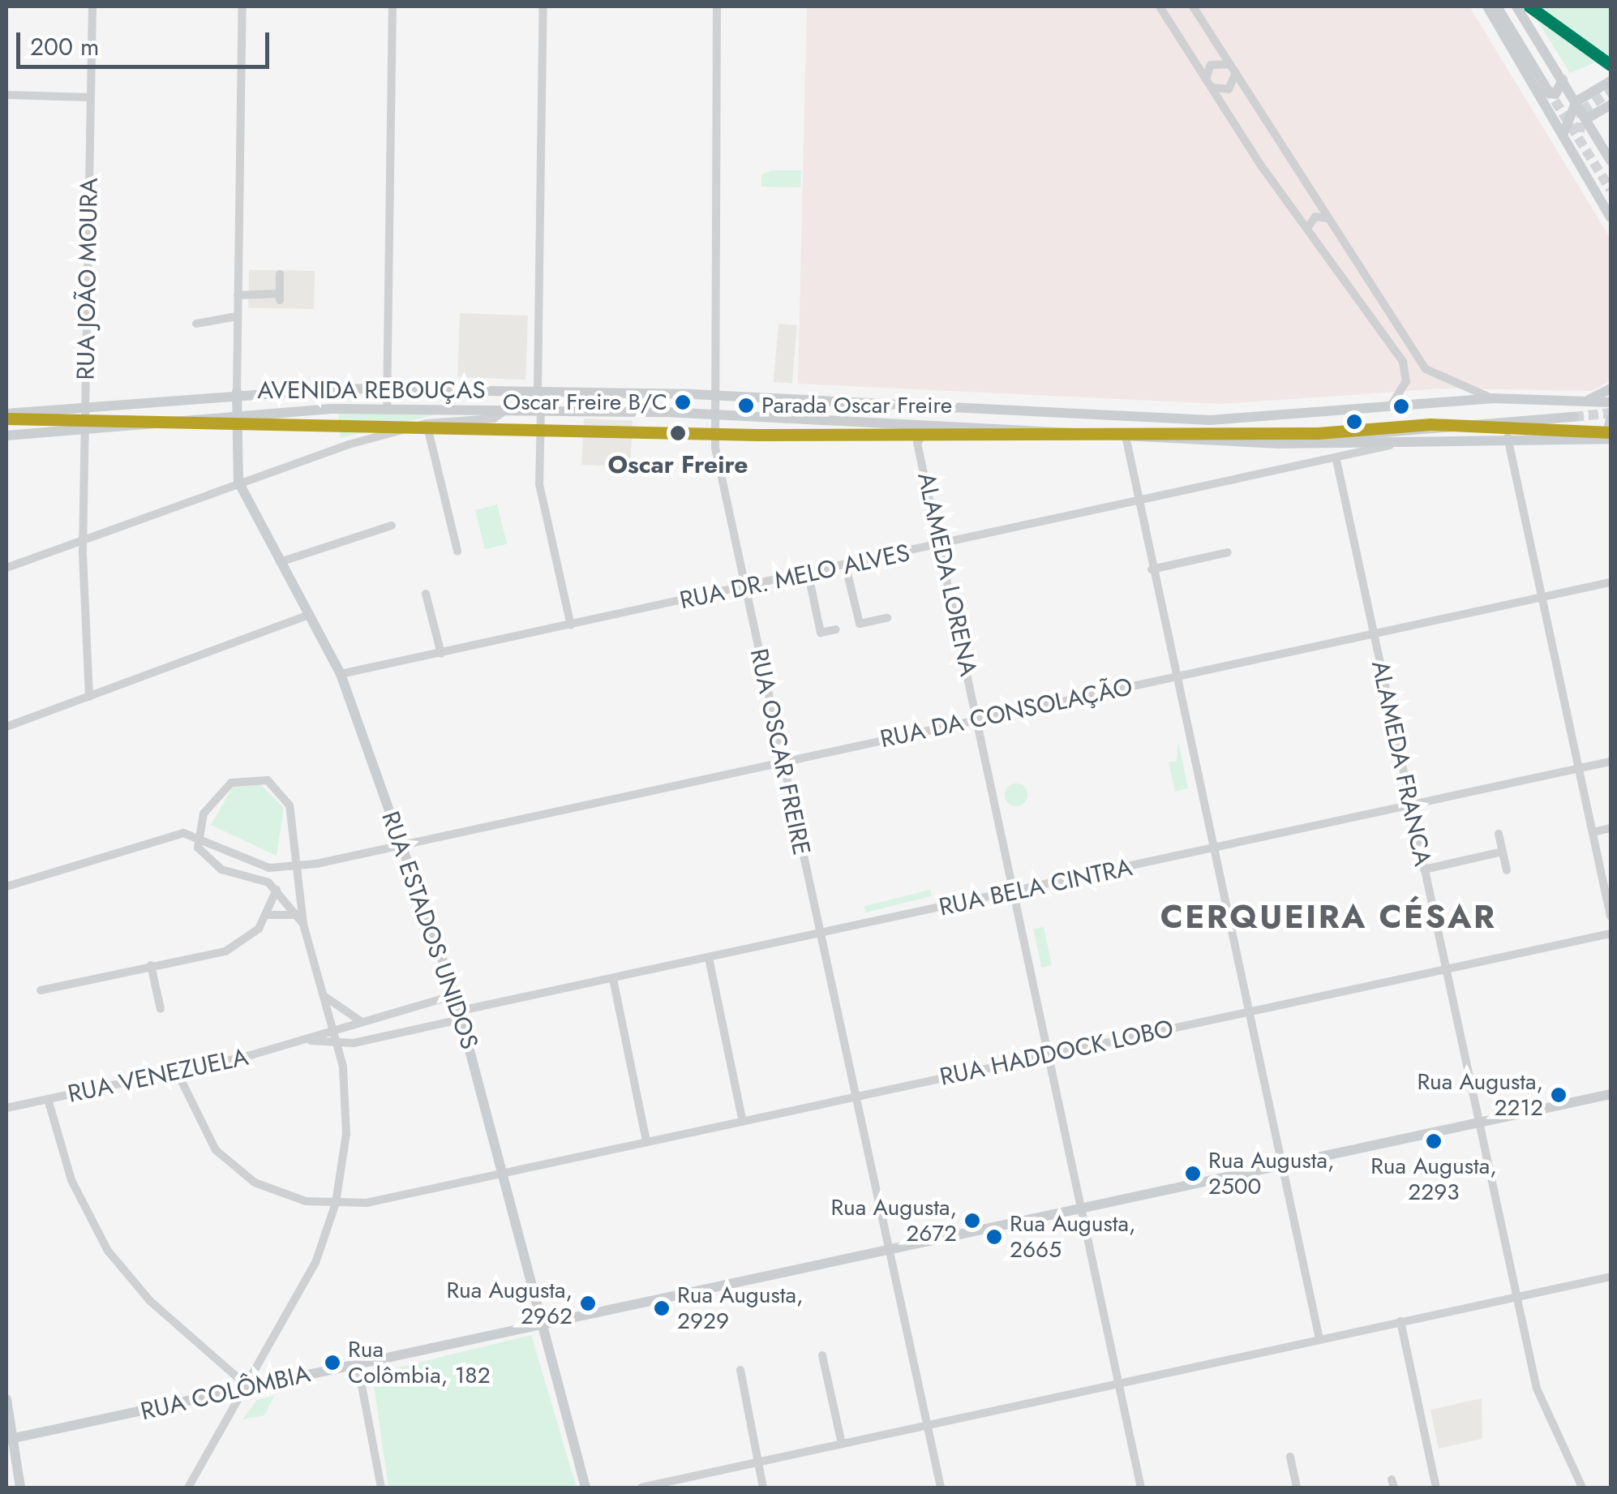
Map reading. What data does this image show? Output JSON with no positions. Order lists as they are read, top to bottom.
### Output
{
  "streets": {
    "main road": ["AVENIDA REBOUÇAS", "RUA ESTADOS UNIDOS", "RUA COLÔMBIA"],
    "street": [
      "RUA JOÃO MOURA",
      "ALAMEDA LORENA",
      "RUA DR. MELO ALVES",
      "RUA DA CONSOLAÇÃO",
      "RUA OSCAR FREIRE",
      "ALAMEDA FRANCA",
      "RUA BELA CINTRA",
      "RUA HADDOCK LOBO",
      "RUA VENEZUELA"
    ]
  },
  "crossings": [
    ["RUA JOÃO MOURA", "AVENIDA REBOUÇAS"],
    ["AVENIDA REBOUÇAS", "ALAMEDA LORENA"],
    ["AVENIDA REBOUÇAS", "RUA DR. MELO ALVES"],
    ["AVENIDA REBOUÇAS", "RUA OSCAR FREIRE"],
    ["AVENIDA REBOUÇAS", "RUA ESTADOS UNIDOS"],
    ["ALAMEDA LORENA", "RUA DR. MELO ALVES"],
    ["ALAMEDA LORENA", "RUA DA CONSOLAÇÃO"],
    ["ALAMEDA LORENA", "RUA BELA CINTRA"],
    ["ALAMEDA LORENA", "RUA HADDOCK LOBO"],
    ["ALAMEDA LORENA", "RUA COLÔMBIA"],
    ["RUA DR. MELO ALVES", "RUA OSCAR FREIRE"],
    ["RUA DR. MELO ALVES", "ALAMEDA FRANCA"],
    ["RUA DR. MELO ALVES", "RUA ESTADOS UNIDOS"],
    ["RUA DA CONSOLAÇÃO", "RUA OSCAR FREIRE"],
    ["RUA DA CONSOLAÇÃO", "ALAMEDA FRANCA"],
    ["RUA DA CONSOLAÇÃO", "RUA ESTADOS UNIDOS"],
    ["RUA OSCAR FREIRE", "RUA BELA CINTRA"],
    ["RUA OSCAR FREIRE", "RUA HADDOCK LOBO"],
    ["RUA OSCAR FREIRE", "RUA COLÔMBIA"],
    ["ALAMEDA FRANCA", "RUA BELA CINTRA"],
    ["ALAMEDA FRANCA", "RUA HADDOCK LOBO"],
    ["ALAMEDA FRANCA", "RUA COLÔMBIA"],
    ["RUA BELA CINTRA", "RUA ESTADOS UNIDOS"],
    ["RUA BELA CINTRA", "RUA VENEZUELA"],
    ["RUA ESTADOS UNIDOS", "RUA HADDOCK LOBO"],
    ["RUA ESTADOS UNIDOS", "RUA VENEZUELA"],
    ["RUA ESTADOS UNIDOS", "RUA COLÔMBIA"],
    ["RUA HADDOCK LOBO", "RUA VENEZUELA"]
  ],
  "districts": ["CERQUEIRA CÉSAR"],
  "places": [
    "Oscar Freire B/C",
    "Parada Oscar Freire",
    "Oscar Freire",
    "Rua Augusta, 2212",
    "Rua Augusta, 2293",
    "Rua Augusta, 2500",
    "Rua Augusta, 2672",
    "Rua Augusta, 2665",
    "Rua Augusta, 2962",
    "Rua Augusta, 2929",
    "Rua Colômbia, 182"
  ],
  "scale_bar": "200 m"
}
